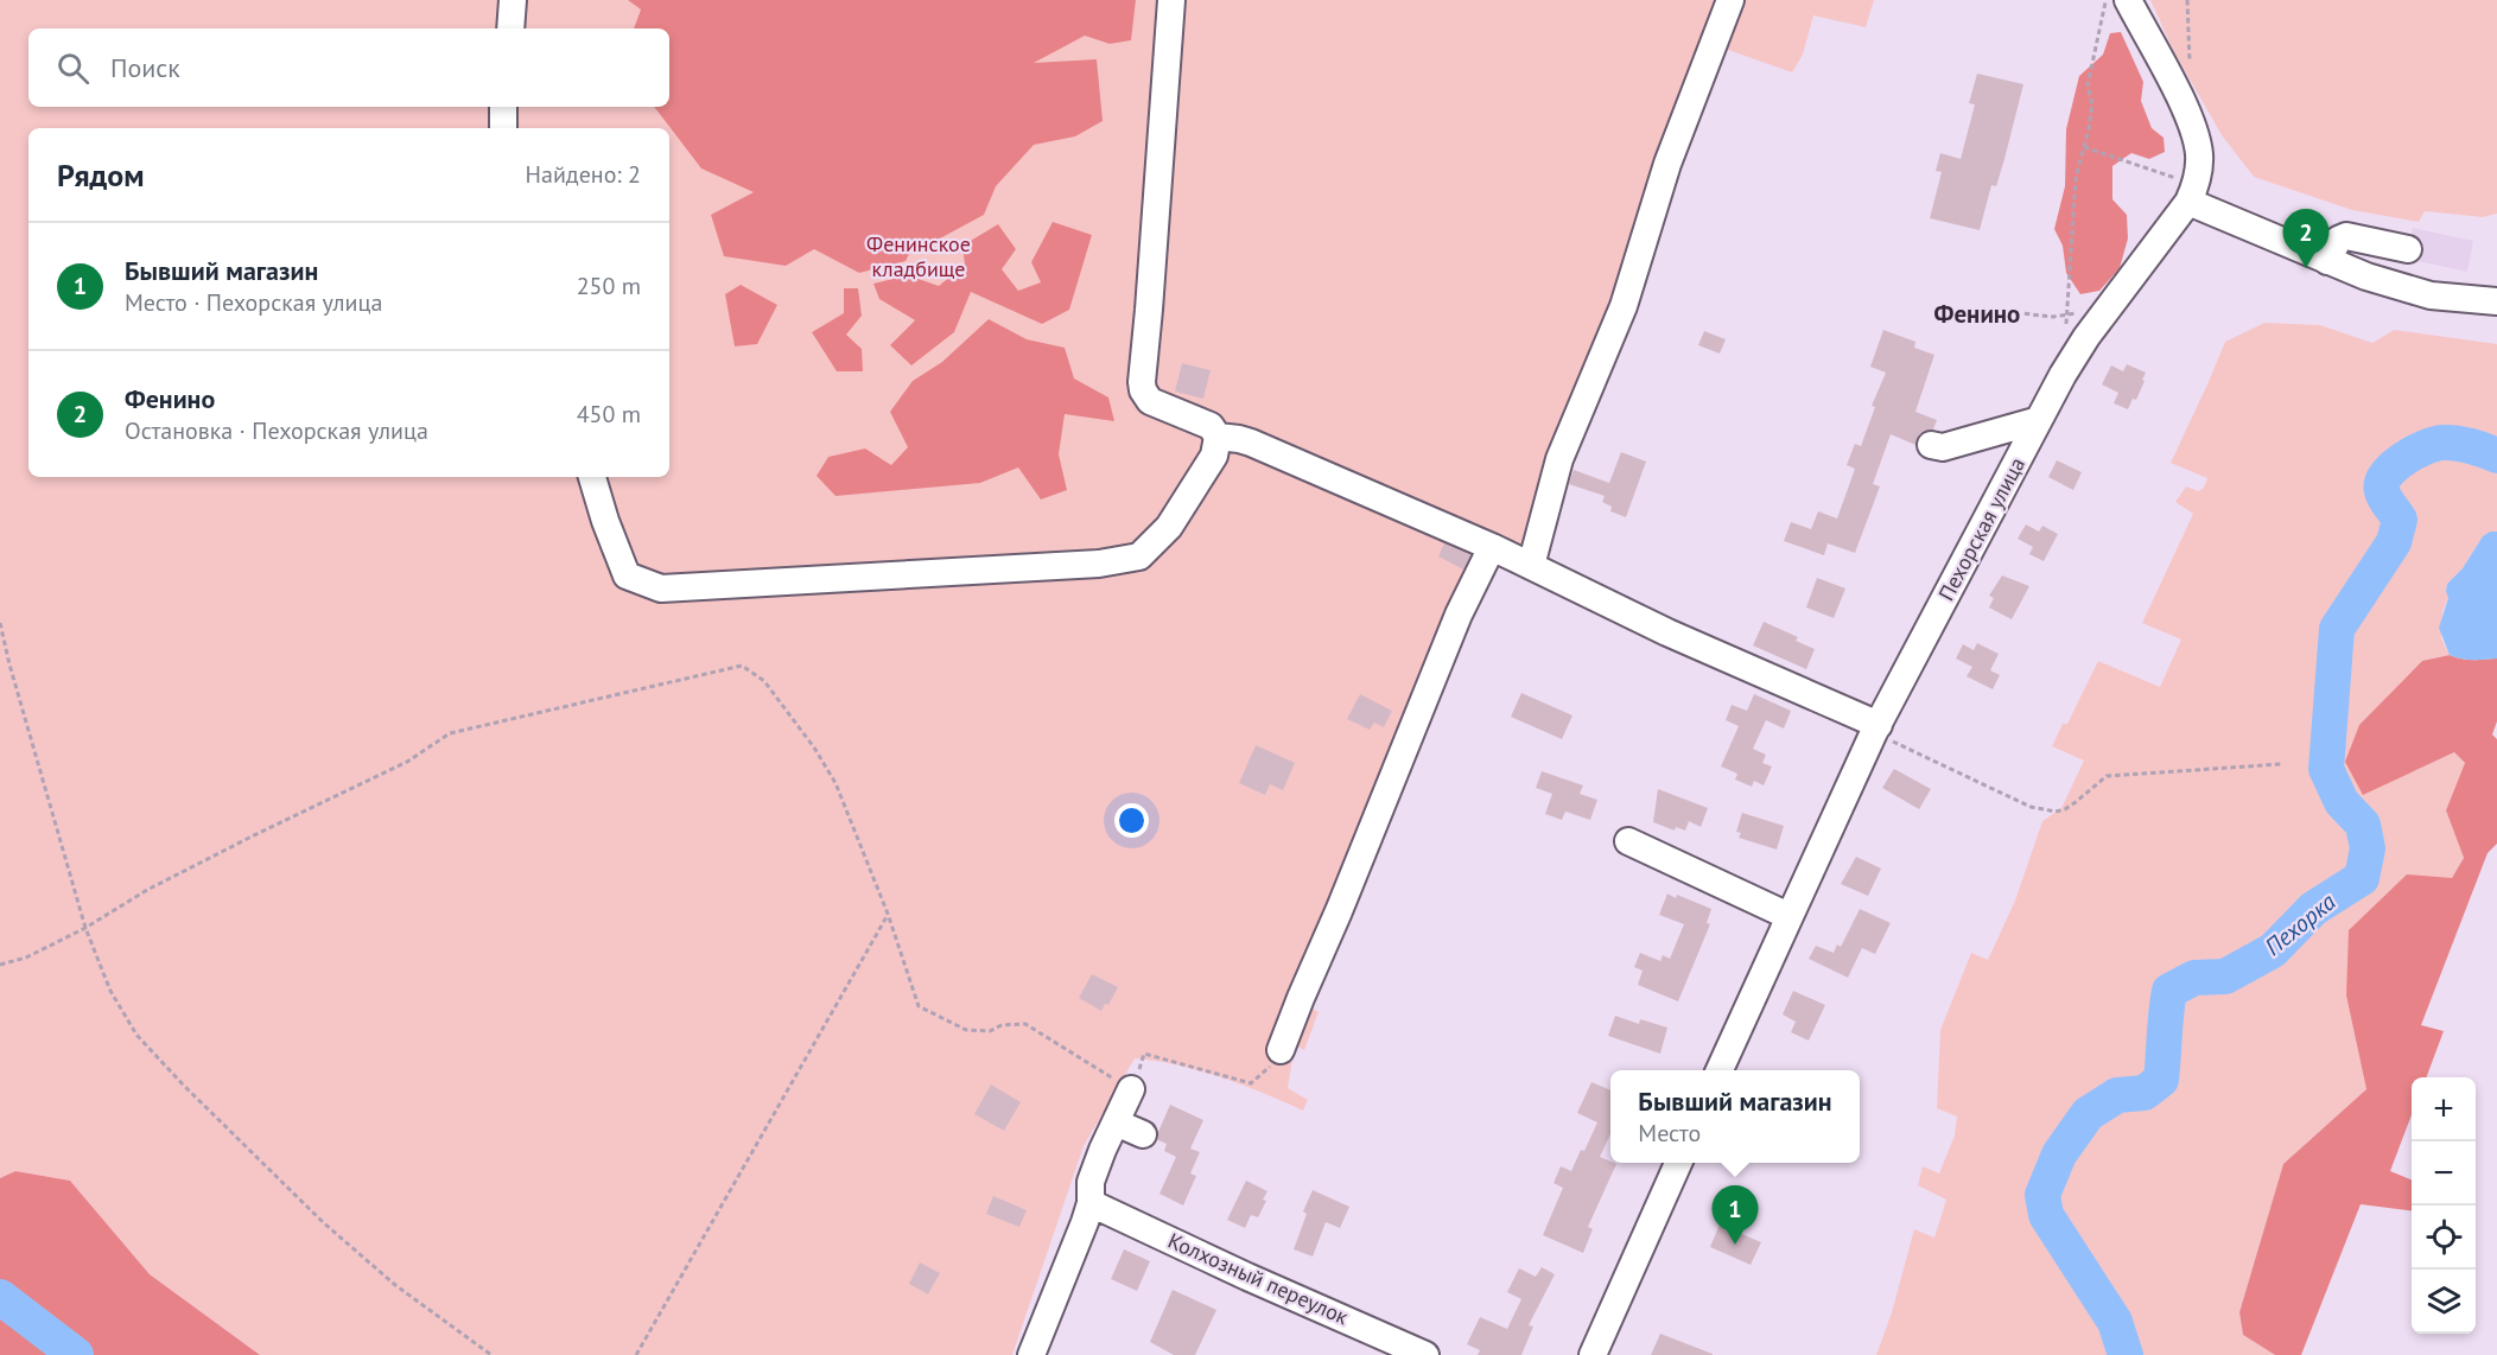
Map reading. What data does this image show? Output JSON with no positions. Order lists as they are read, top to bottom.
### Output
{
  "streets": {
    "street": ["Пехорская улица", "Колхозный переулок"]
  },
  "districts": ["Фенино"],
  "water": ["Пехорка"],
  "parks": ["Фенинское кладбище"],
  "page": {
    "search": "Поиск",
    "heading": ["Рядом", "Найдено: 2"],
    "pins": ["2", "1"],
    "list": [
      {
        "mark": "1",
        "name": "Бывший магазин",
        "note": "Место · Пехорская улица",
        "value": "250 m"
      },
      {
        "mark": "2",
        "name": "Фенино",
        "note": "Остановка · Пехорская улица",
        "value": "450 m"
      }
    ],
    "popup": ["Бывший магазин", "Место"],
    "map_buttons": ["+", "−"]
  }
}
